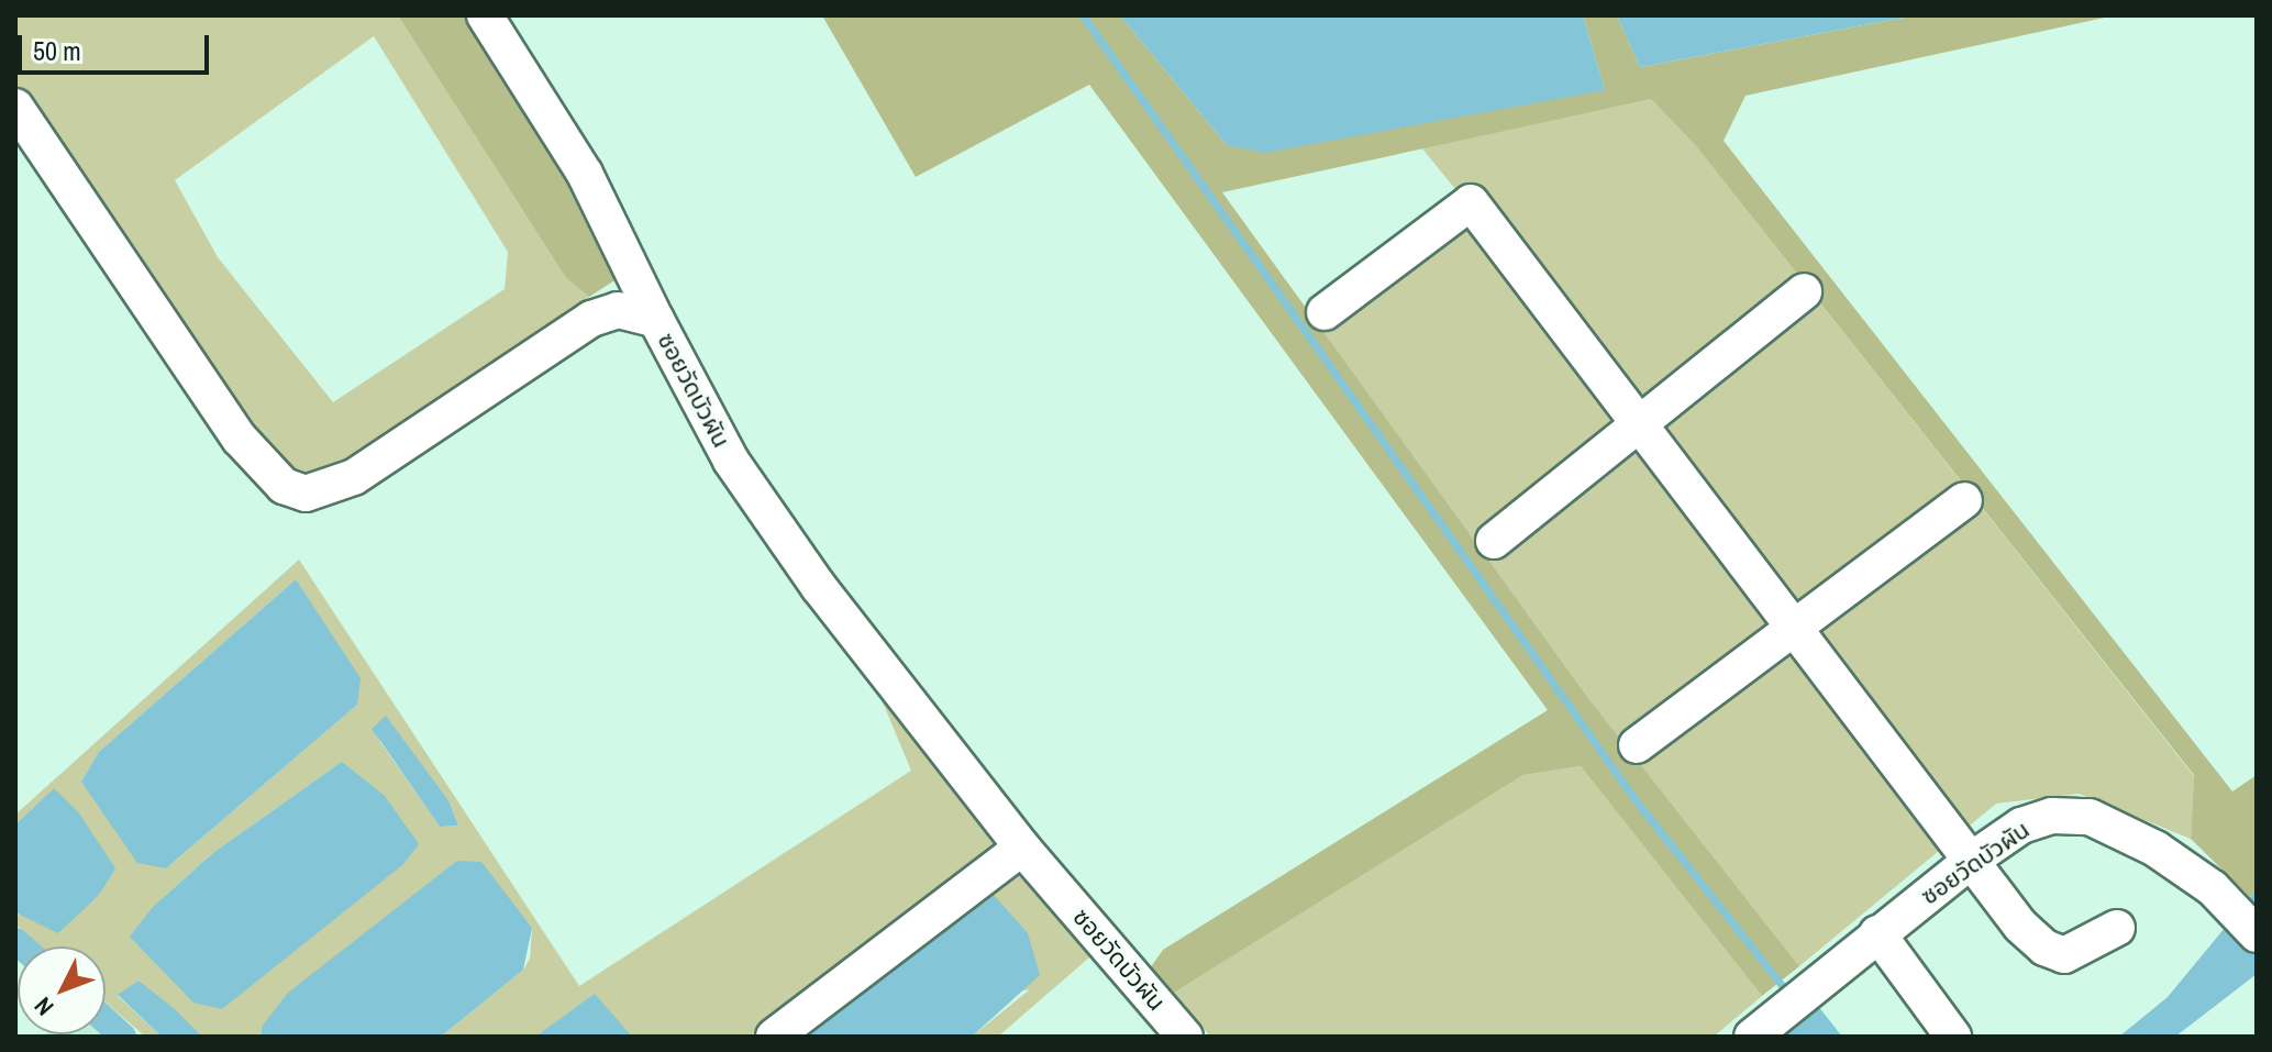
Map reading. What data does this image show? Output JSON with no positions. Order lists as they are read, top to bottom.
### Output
{
  "streets": {
    "street": ["ซอยวัดบัวผัน"]
  },
  "scale_bar": "50 m",
  "north": "bottom left"
}
